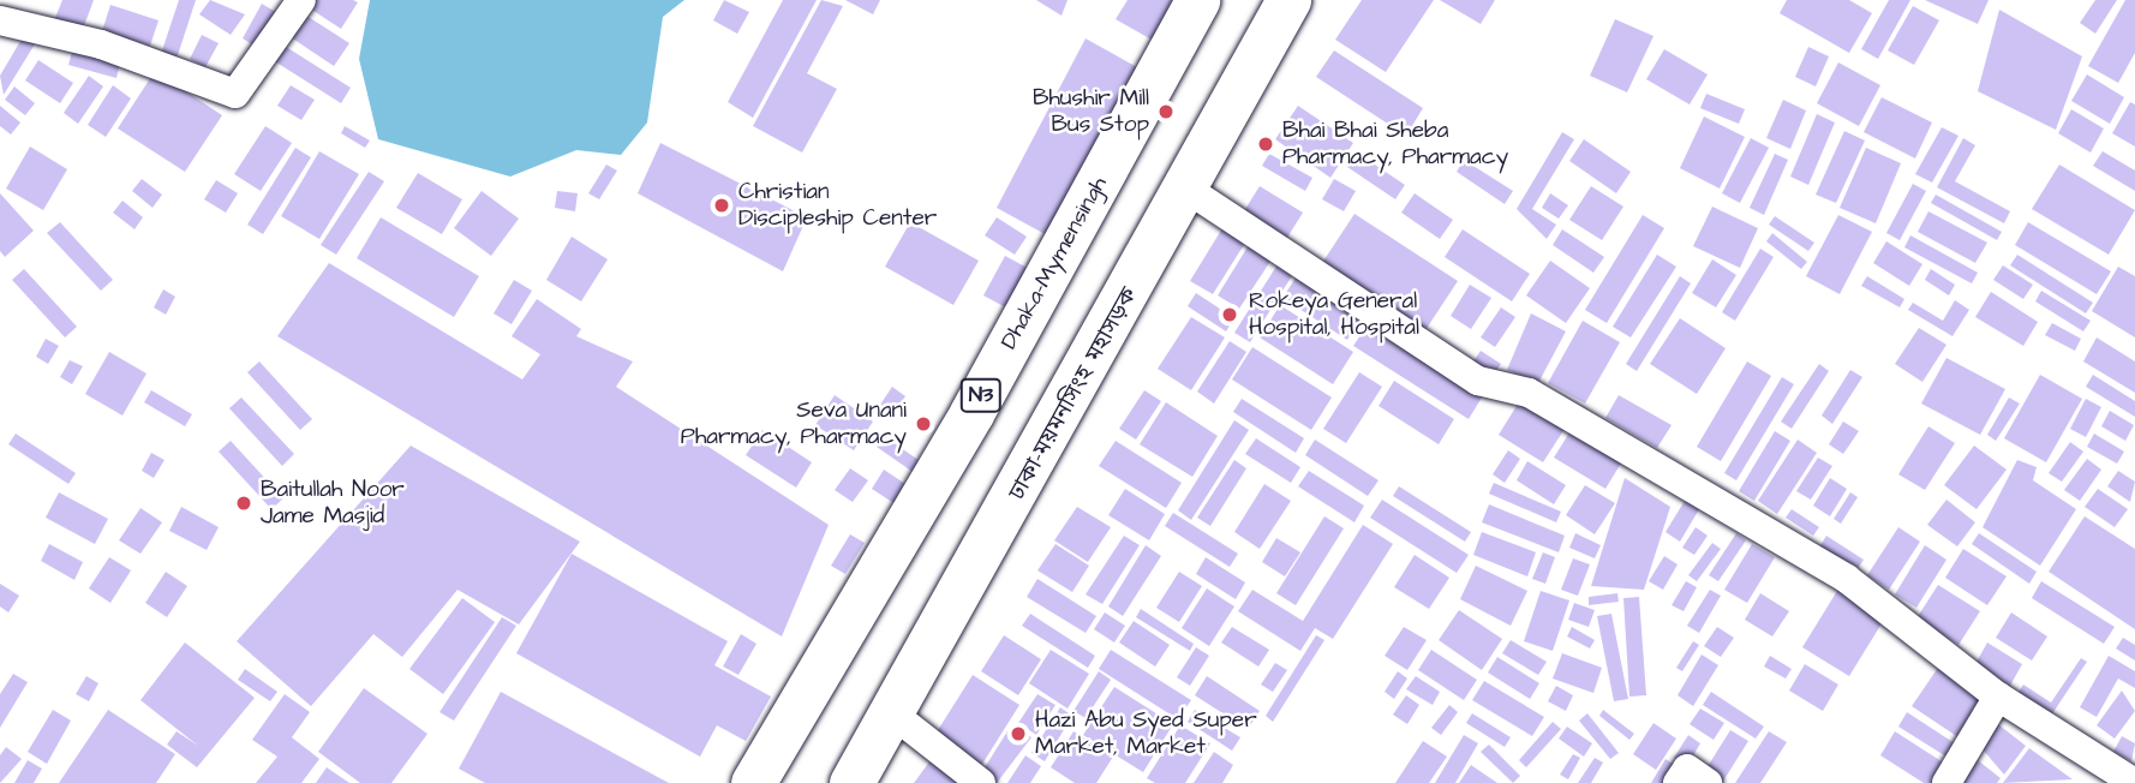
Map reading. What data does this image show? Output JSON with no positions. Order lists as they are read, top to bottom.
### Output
{
  "streets": {
    "highway": ["Dhaka-Mymensingh", "ঢাকা-ময়মনসিংহ মহাসড়ক", "N3"]
  },
  "places": [
    "Bhushir Mill Bus Stop",
    "Bhai Bhai Sheba Pharmacy, Pharmacy",
    "Christian Discipleship Center",
    "Rokeya General Hospital, Hospital",
    "Seva Unani Pharmacy, Pharmacy",
    "Baitullah Noor Jame Masjid",
    "Hazi Abu Syed Super Market, Market"
  ]
}
